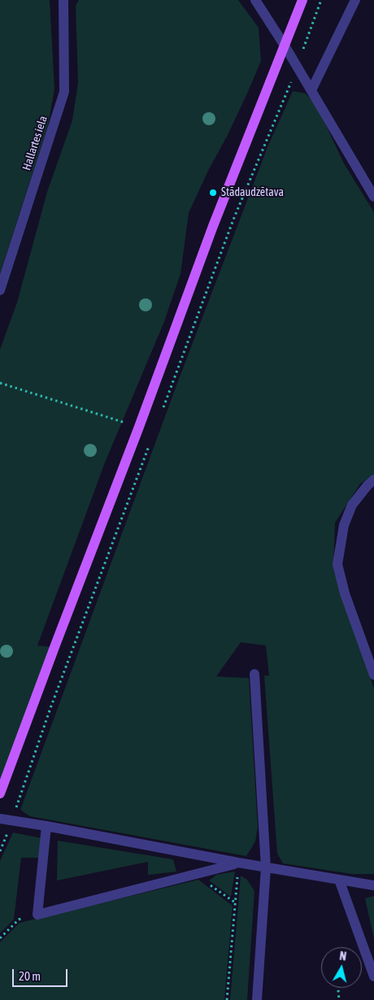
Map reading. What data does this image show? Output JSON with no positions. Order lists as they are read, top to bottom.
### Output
{
  "streets": {
    "street": ["Hallartes iela"]
  },
  "places": ["Stādaudzētava"],
  "scale_bar": "20 m",
  "north": "top"
}
